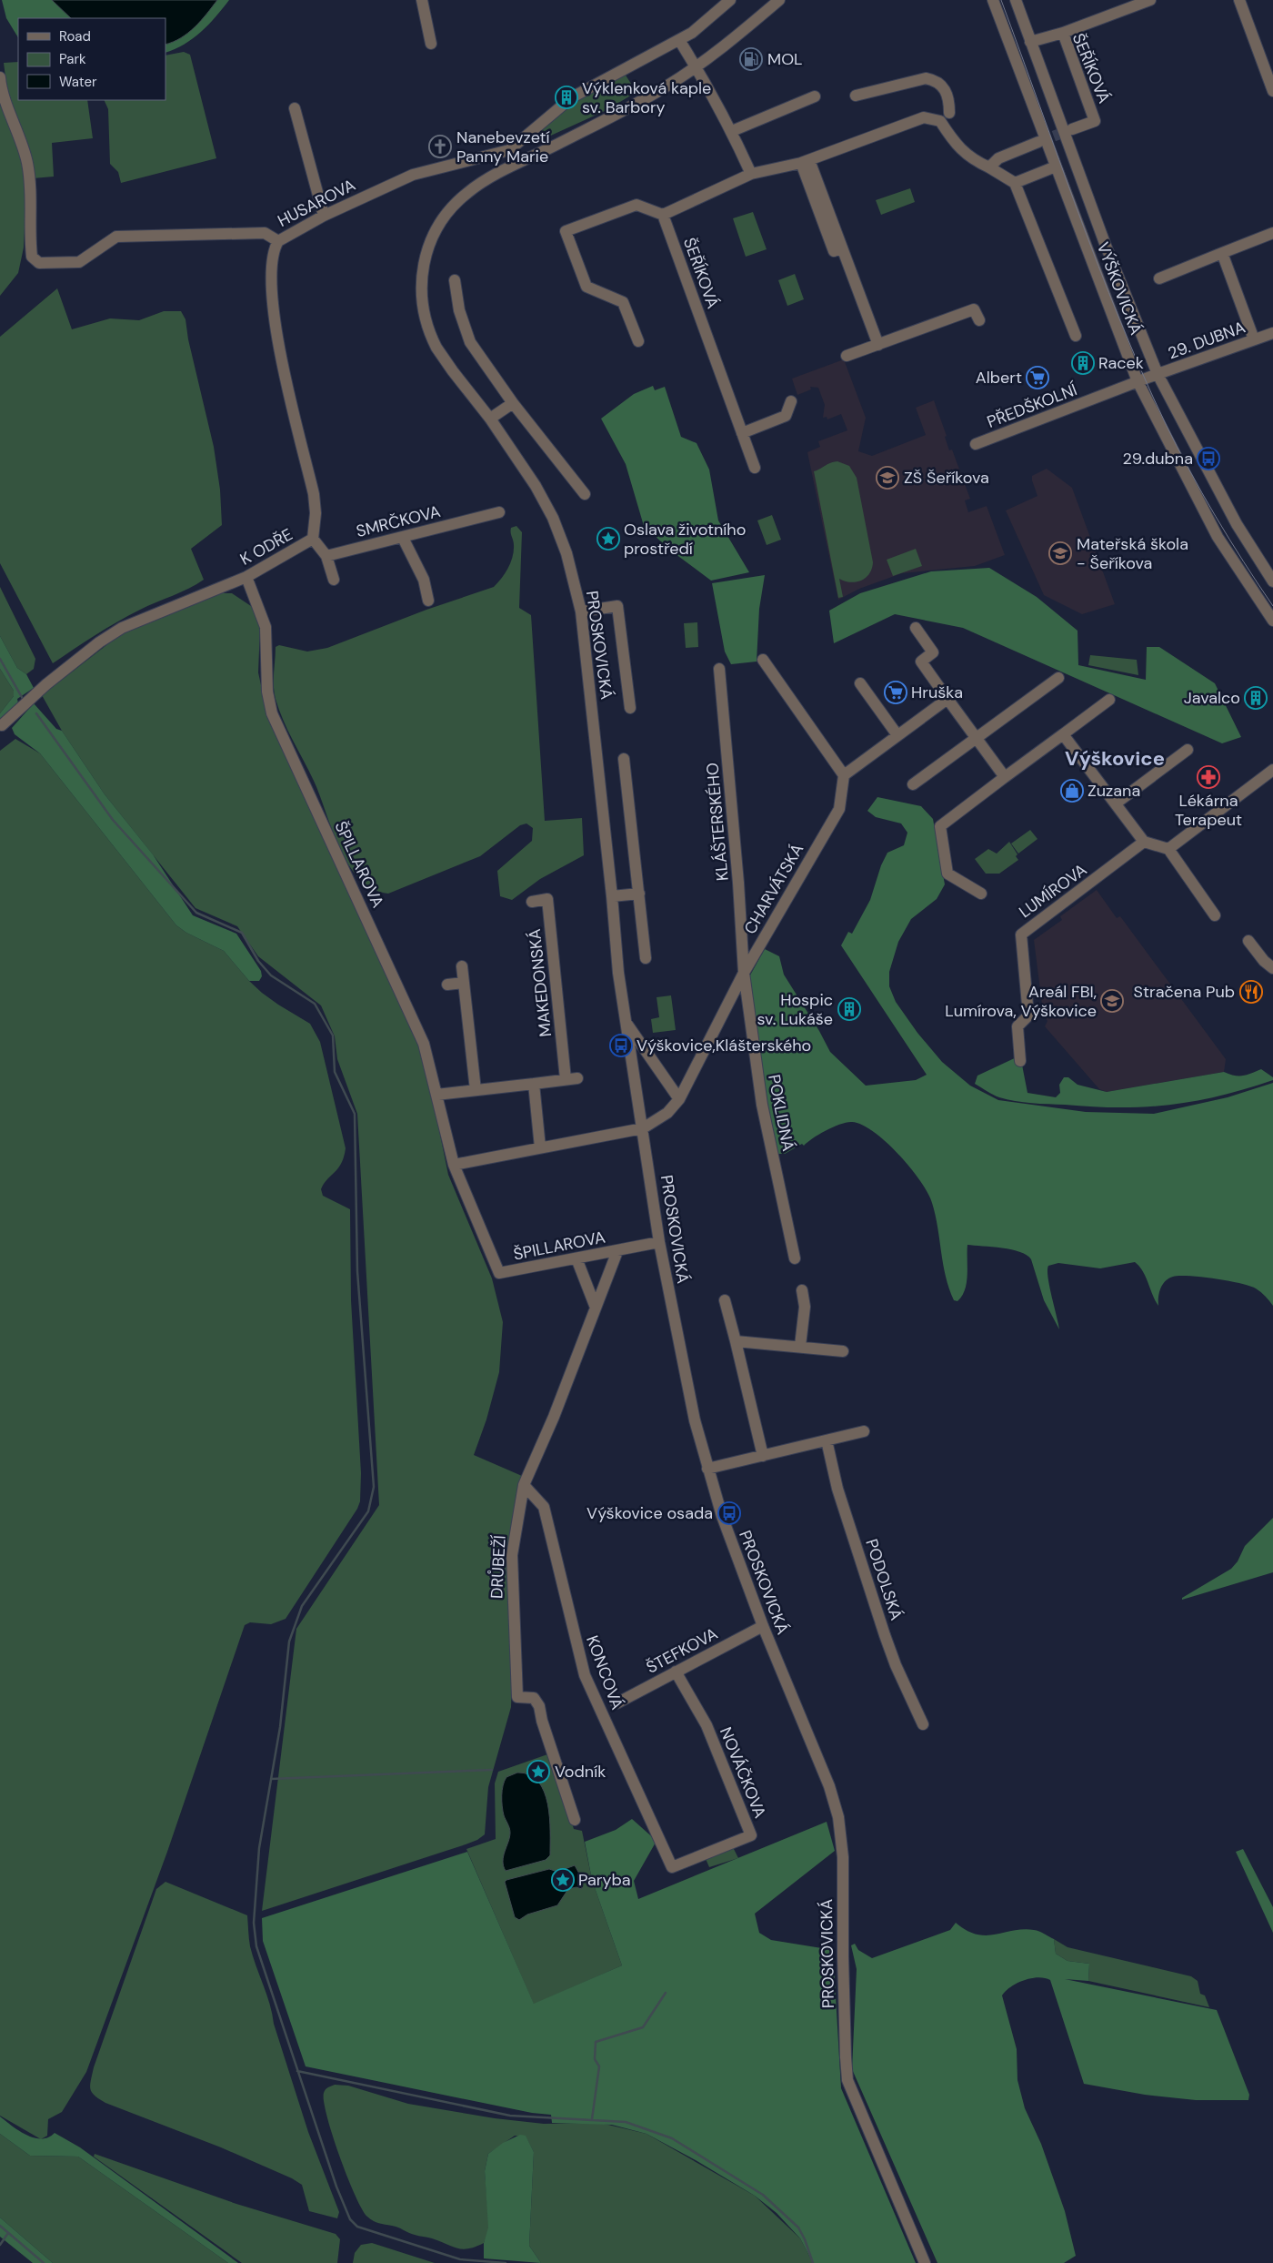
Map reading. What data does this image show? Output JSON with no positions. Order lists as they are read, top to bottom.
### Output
{
  "streets": {
    "street": [
      "ŠEŘÍKOVÁ",
      "HUSAROVA",
      "VÝŠKOVICKÁ",
      "29. DUBNA",
      "PŘEDŠKOLNÍ",
      "SMRČKOVA",
      "K ODŘE",
      "PROSKOVICKÁ",
      "KLÁŠTERSKÉHO",
      "ŠPILLAROVA",
      "CHARVÁTSKÁ",
      "LUMÍROVA",
      "MAKEDONSKÁ",
      "POKLIDNÁ",
      "DRŮBEŽÍ",
      "PODOLSKÁ",
      "ŠTEFKOVA",
      "KONCOVÁ",
      "NOVÁČKOVA"
    ]
  },
  "crossings": [
    ["ŠEŘÍKOVÁ", "VÝŠKOVICKÁ"],
    ["HUSAROVA", "K ODŘE"],
    ["VÝŠKOVICKÁ", "29. DUBNA"],
    ["VÝŠKOVICKÁ", "PŘEDŠKOLNÍ"],
    ["29. DUBNA", "PŘEDŠKOLNÍ"],
    ["K ODŘE", "ŠPILLAROVA"],
    ["PROSKOVICKÁ", "ŠPILLAROVA"],
    ["PROSKOVICKÁ", "CHARVÁTSKÁ"],
    ["PROSKOVICKÁ", "ŠTEFKOVA"],
    ["KLÁŠTERSKÉHO", "CHARVÁTSKÁ"],
    ["KLÁŠTERSKÉHO", "POKLIDNÁ"],
    ["ŠPILLAROVA", "DRŮBEŽÍ"],
    ["CHARVÁTSKÁ", "POKLIDNÁ"],
    ["DRŮBEŽÍ", "KONCOVÁ"],
    ["ŠTEFKOVA", "NOVÁČKOVA"],
    ["KONCOVÁ", "NOVÁČKOVA"]
  ],
  "districts": ["Výškovice"],
  "places": {
    "fuel station": ["MOL"],
    "building": [
      "Výklenková kaple sv. Barbory",
      "Racek",
      "Javalco",
      "Hospic sv. Lukáše"
    ],
    "church": ["Nanebevzetí Panny Marie"],
    "supermarket": ["Albert", "Hruška"],
    "bus stop": ["29.dubna", "Výškovice,Klášterského", "Výškovice osada"],
    "school or university": ["ZŠ Šeříkova", "Mateřská škola - Šeříkova", "Areál FBI, Lumírova, Výškovice"],
    "place": ["Oslava životního prostředí", "Vodník", "Paryba"],
    "pharmacy": ["Lékárna Terapeut"],
    "shop": ["Zuzana"],
    "restaurant": ["Stračena Pub"]
  },
  "legend": ["Road", "Park", "Water"]
}
